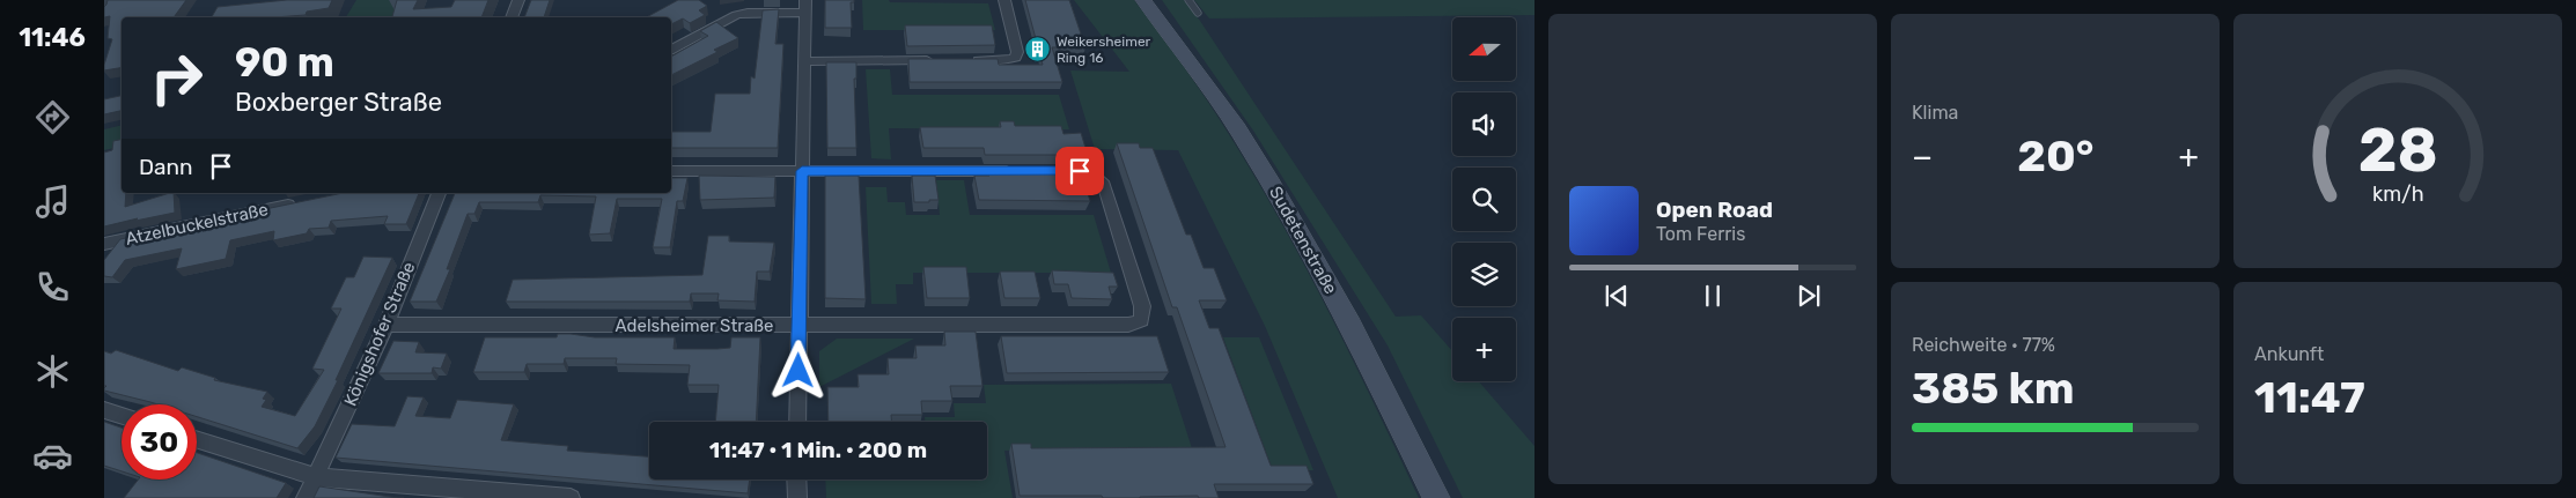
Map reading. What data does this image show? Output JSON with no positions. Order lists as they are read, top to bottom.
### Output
{
  "streets": {
    "main road": ["Sudetenstraße"],
    "street": ["Atzelbuckelstraße", "Adelsheimer Straße", "Königshofer Straße"]
  },
  "crossings": [
    ["Adelsheimer Straße", "Königshofer Straße"]
  ],
  "places": {
    "building": ["Weikersheimer Ring 16"]
  },
  "north": "left",
  "page": {
    "tabs": "11:46",
    "tile": [
      "Klima",
      ["Reichweite · 77%", "385 km"],
      ["Ankunft", "11:47"]
    ],
    "map_buttons": "+",
    "turn": ["90 m", "Boxberger Straße"],
    "heat": ["−", "20°", "+"],
    "then": "Dann",
    "song": ["Open Road", "Tom Ferris"],
    "limit": "30",
    "trip": "11:47 · 1 Min. · 200 m",
    "gauge": ["28", "km/h"]
  }
}
